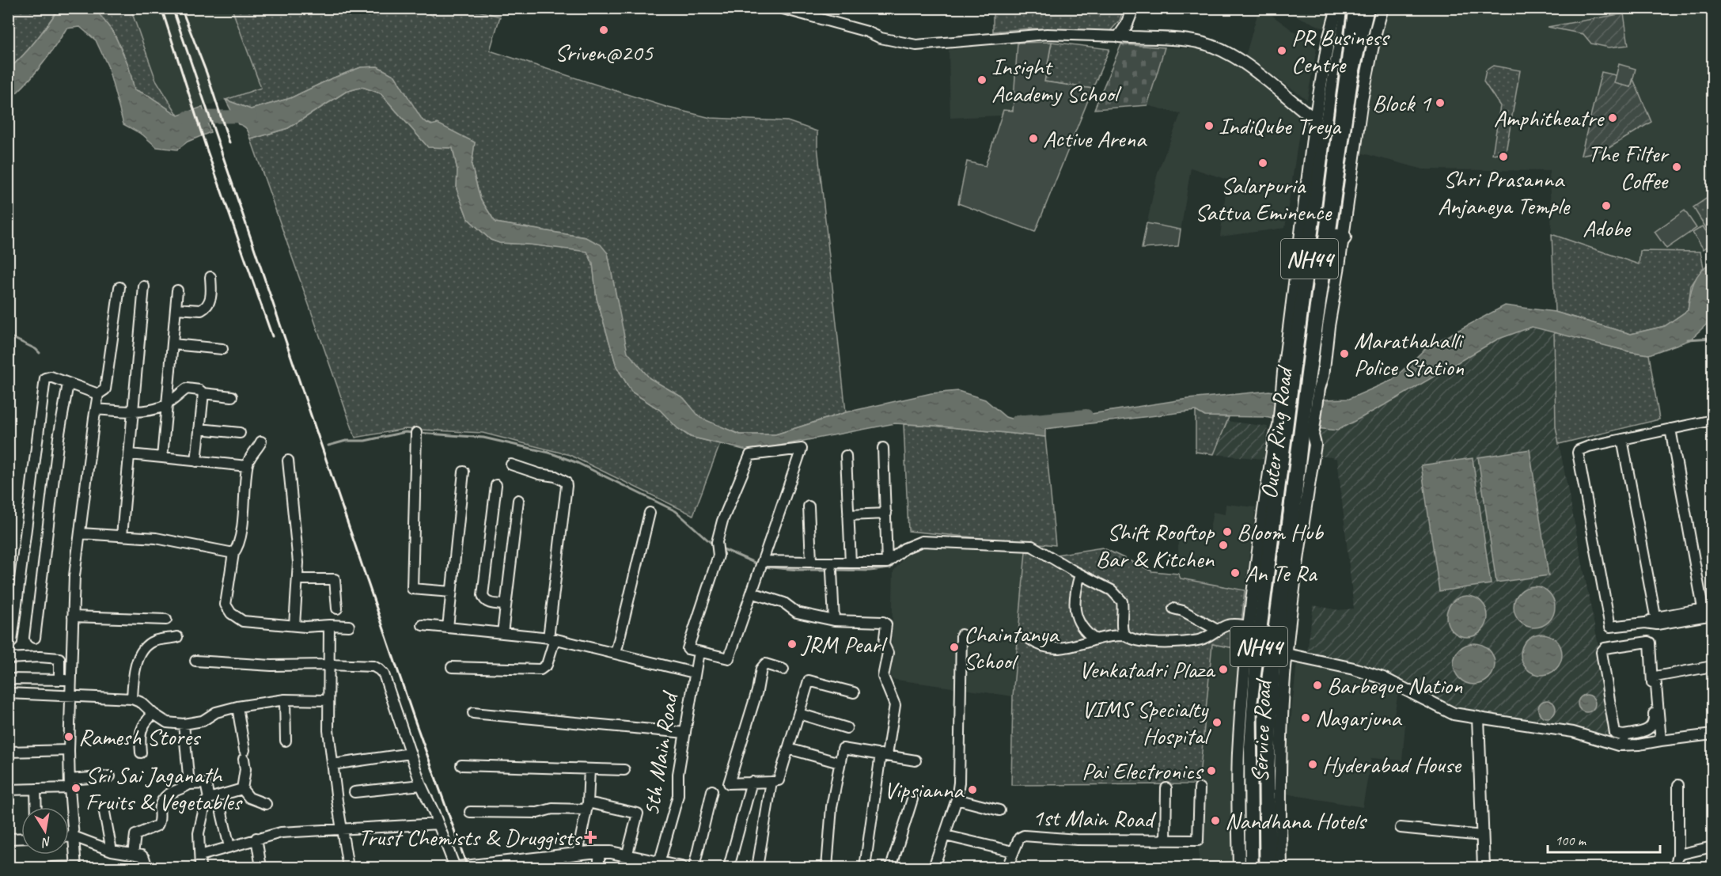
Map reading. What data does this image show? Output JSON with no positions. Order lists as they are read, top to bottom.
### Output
{
  "streets": {
    "highway": ["NH44", "Outer Ring Road"],
    "street": ["Service Road", "5th Main Road", "1st Main Road"]
  },
  "crossings": [
    ["Outer Ring Road", "Service Road"]
  ],
  "places": {
    "other": [
      "Sriven@205",
      "PR Business Centre",
      "Insight Academy School",
      "Block 1",
      "Amphitheatre",
      "IndiQube Treya",
      "Active Arena",
      "Shri Prasanna Anjaneya Temple",
      "Salarpuria Sattva Eminence",
      "The Filter Coffee",
      "Adobe",
      "Marathahalli Police Station",
      "Bloom Hub",
      "Shift Rooftop Bar & Kitchen",
      "An Te Ra",
      "JRM Pearl",
      "Chaintanya School",
      "Venkatadri Plaza",
      "Barbeque Nation",
      "Nagarjuna",
      "VIMS Specialty Hospital",
      "Ramesh Stores",
      "Hyderabad House",
      "Pai Electronics",
      "Sri Sai Jaganath Fruits & Vegetables",
      "Vipsianna",
      "Nandhana Hotels"
    ],
    "health": ["Trust Chemists & Druggists"]
  },
  "scale_bar": "100 m",
  "north": "bottom"
}
